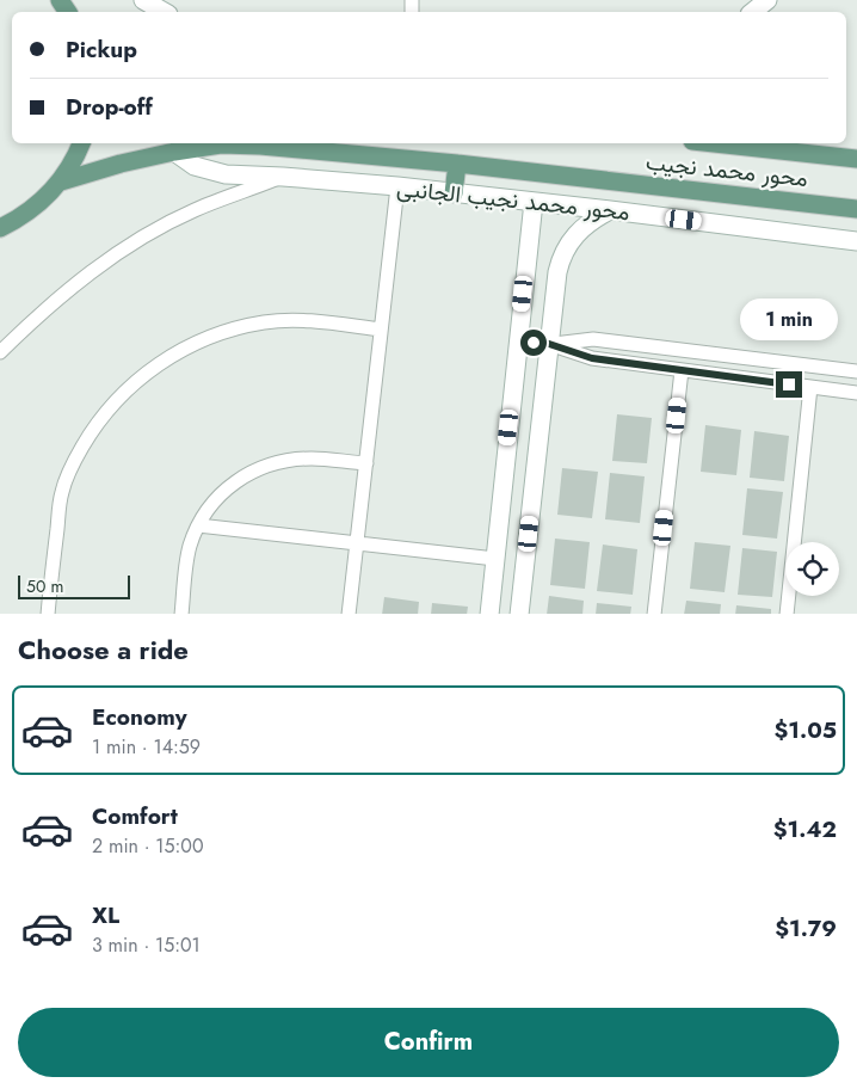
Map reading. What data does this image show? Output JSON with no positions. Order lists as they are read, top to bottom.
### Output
{
  "streets": {
    "main road": ["محور محمد نجيب"],
    "street": ["محور محمد نجيب الجانبى"]
  },
  "crossings": [
    ["محور محمد نجيب", "محور محمد نجيب الجانبى"]
  ],
  "scale_bar": "50 m",
  "page": {
    "banner": ["Pickup", "Drop-off"],
    "bubble": "1 min",
    "scale": "50 m",
    "heading": "Choose a ride",
    "list": [
      {
        "name": "Economy",
        "note": "1 min · 14:59",
        "value": "$1.05"
      },
      {
        "name": "Comfort",
        "note": "2 min · 15:00",
        "value": "$1.42"
      },
      {
        "name": "XL",
        "note": "3 min · 15:01",
        "value": "$1.79"
      }
    ],
    "buttons": "Confirm"
  }
}
